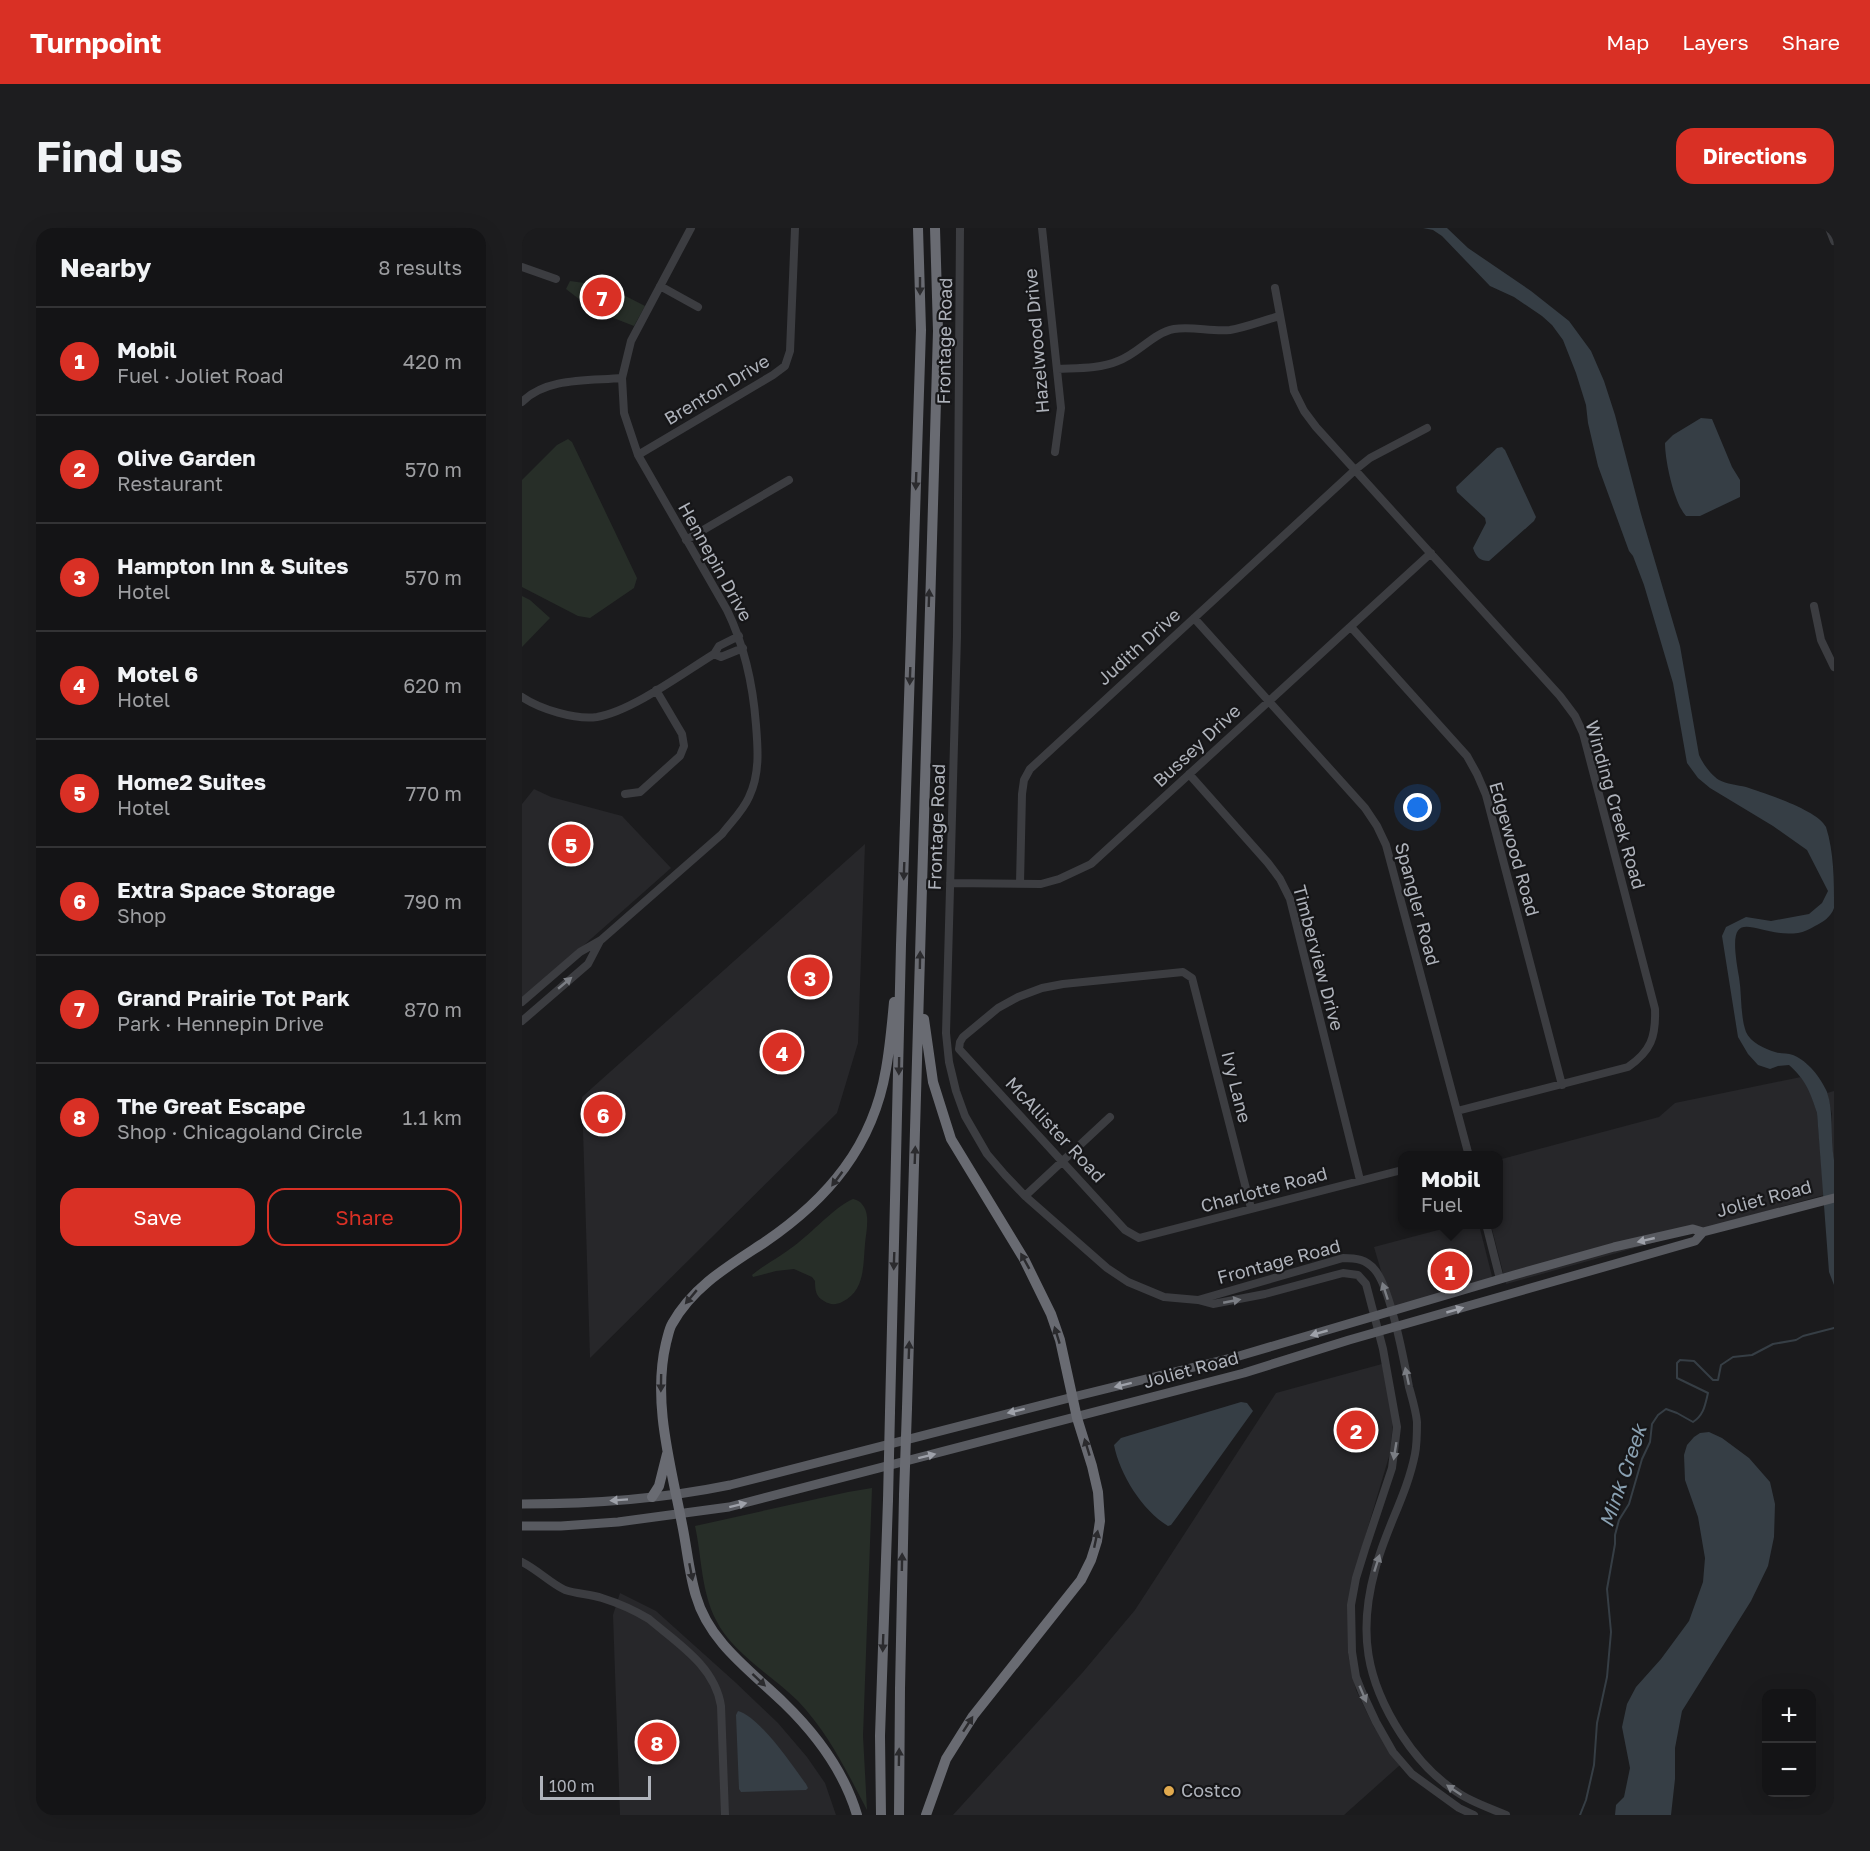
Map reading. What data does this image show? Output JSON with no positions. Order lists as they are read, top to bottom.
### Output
{
  "streets": {
    "main road": ["Joliet Road"],
    "street": [
      "Frontage Road",
      "Hazelwood Drive",
      "Brenton Drive",
      "Hennepin Drive",
      "Judith Drive",
      "Bussey Drive",
      "Winding Creek Road",
      "Edgewood Road",
      "Spangler Road",
      "Timberview Drive",
      "Ivy Lane",
      "McAllister Road",
      "Charlotte Road"
    ]
  },
  "crossings": [
    ["Frontage Road", "Bussey Drive"],
    ["Frontage Road", "Joliet Road"],
    ["Brenton Drive", "Hennepin Drive"],
    ["Judith Drive", "Bussey Drive"],
    ["Judith Drive", "Winding Creek Road"],
    ["Judith Drive", "Spangler Road"],
    ["Bussey Drive", "Winding Creek Road"],
    ["Bussey Drive", "Edgewood Road"],
    ["Bussey Drive", "Spangler Road"],
    ["Bussey Drive", "Timberview Drive"],
    ["Winding Creek Road", "Edgewood Road"],
    ["Winding Creek Road", "Spangler Road"],
    ["Timberview Drive", "Charlotte Road"],
    ["Ivy Lane", "McAllister Road"],
    ["Ivy Lane", "Charlotte Road"],
    ["McAllister Road", "Charlotte Road"]
  ],
  "water": ["Mink Creek"],
  "places": ["Costco"],
  "scale_bar": "100 m",
  "page": {
    "header": "Turnpoint",
    "nav": ["Map", "Layers", "Share"],
    "buttons": [
      "Directions",
      ["Save", "Share"]
    ],
    "title": "Find us",
    "heading": ["Nearby", "8 results"],
    "pins": [
      "7",
      "5",
      "3",
      "4",
      "6",
      "1",
      "2",
      "8"
    ],
    "list": [
      {
        "mark": "1",
        "name": "Mobil",
        "note": "Fuel · Joliet Road",
        "value": "420 m"
      },
      {
        "mark": "2",
        "name": "Olive Garden",
        "note": "Restaurant",
        "value": "570 m"
      },
      {
        "mark": "3",
        "name": "Hampton Inn & Suites",
        "note": "Hotel",
        "value": "570 m"
      },
      {
        "mark": "4",
        "name": "Motel 6",
        "note": "Hotel",
        "value": "620 m"
      },
      {
        "mark": "5",
        "name": "Home2 Suites",
        "note": "Hotel",
        "value": "770 m"
      },
      {
        "mark": "6",
        "name": "Extra Space Storage",
        "note": "Shop",
        "value": "790 m"
      },
      {
        "mark": "7",
        "name": "Grand Prairie Tot Park",
        "note": "Park · Hennepin Drive",
        "value": "870 m"
      },
      {
        "mark": "8",
        "name": "The Great Escape",
        "note": "Shop · Chicagoland Circle",
        "value": "1.1 km"
      }
    ],
    "popup": ["Mobil", "Fuel"],
    "map_buttons": ["+", "−"],
    "scale": "100 m"
  }
}
